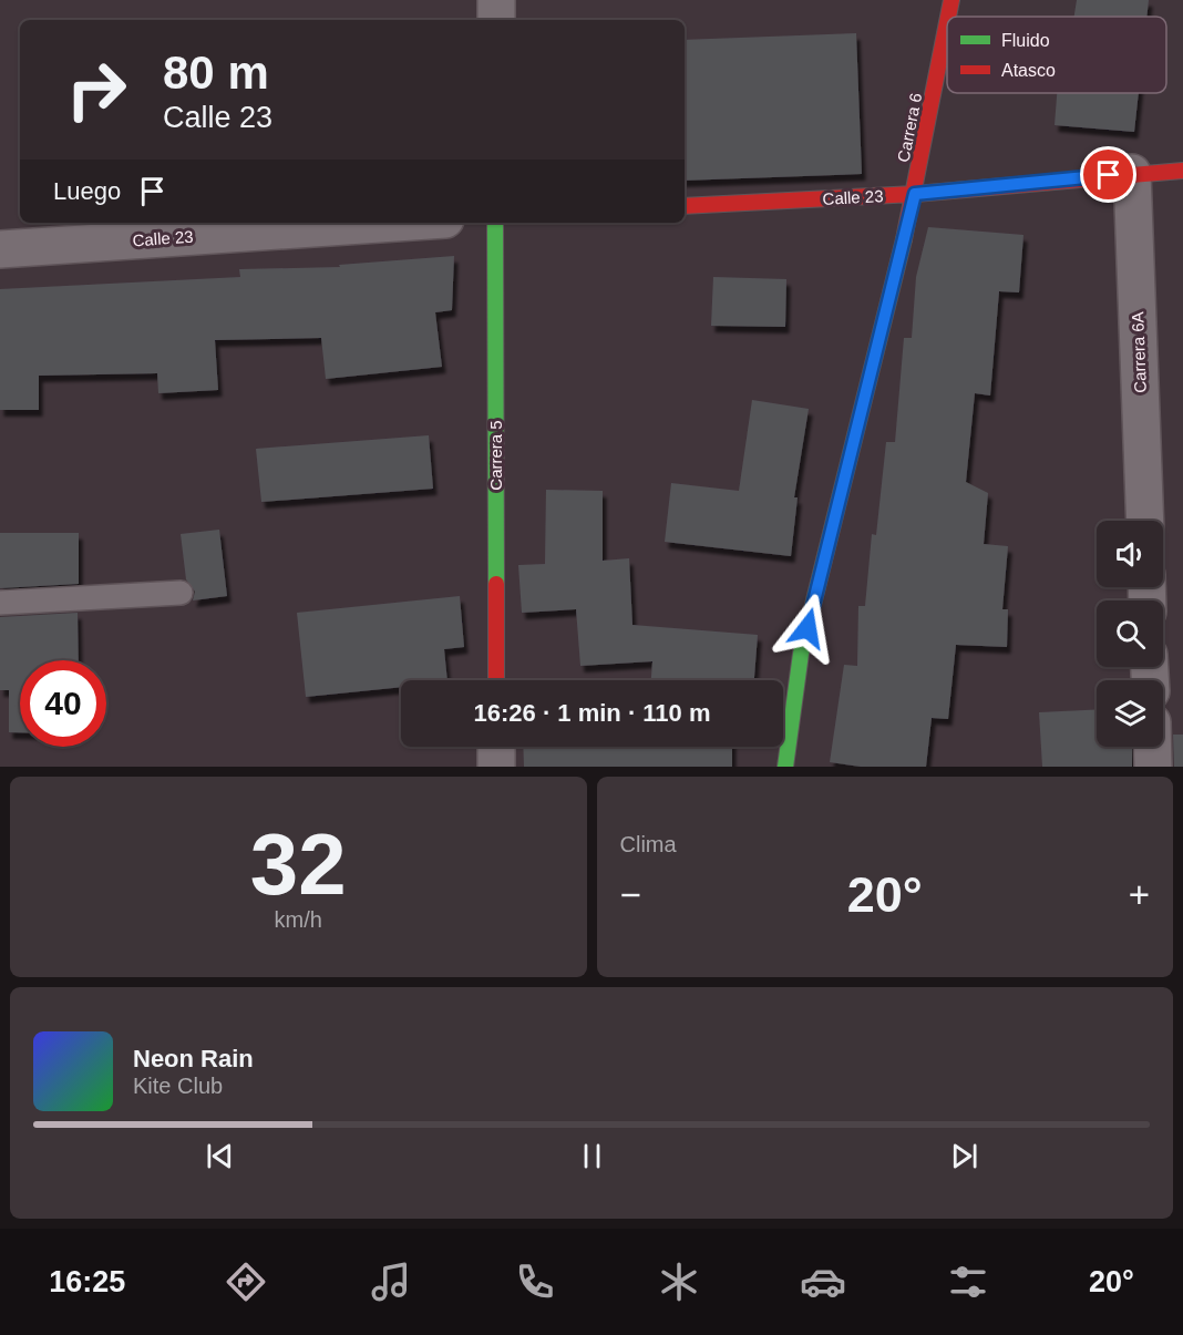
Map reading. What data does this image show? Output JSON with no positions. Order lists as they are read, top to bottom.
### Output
{
  "streets": {
    "street": [
      "Carrera 6",
      "Calle 23",
      "Carrera 6A",
      "Carrera 5"
    ]
  },
  "crossings": [
    ["Carrera 6", "Calle 23"],
    ["Calle 23", "Carrera 6A"]
  ],
  "legend": ["Fluido", "Atasco"],
  "page": {
    "turn": ["80 m", "Calle 23"],
    "then": "Luego",
    "limit": "40",
    "trip": "16:26 · 1 min · 110 m",
    "tile": [
      ["32", "km/h"],
      "Clima"
    ],
    "heat": ["−", "20°", "+"],
    "song": ["Neon Rain", "Kite Club"],
    "tabs": ["16:25", "20°"]
  }
}
